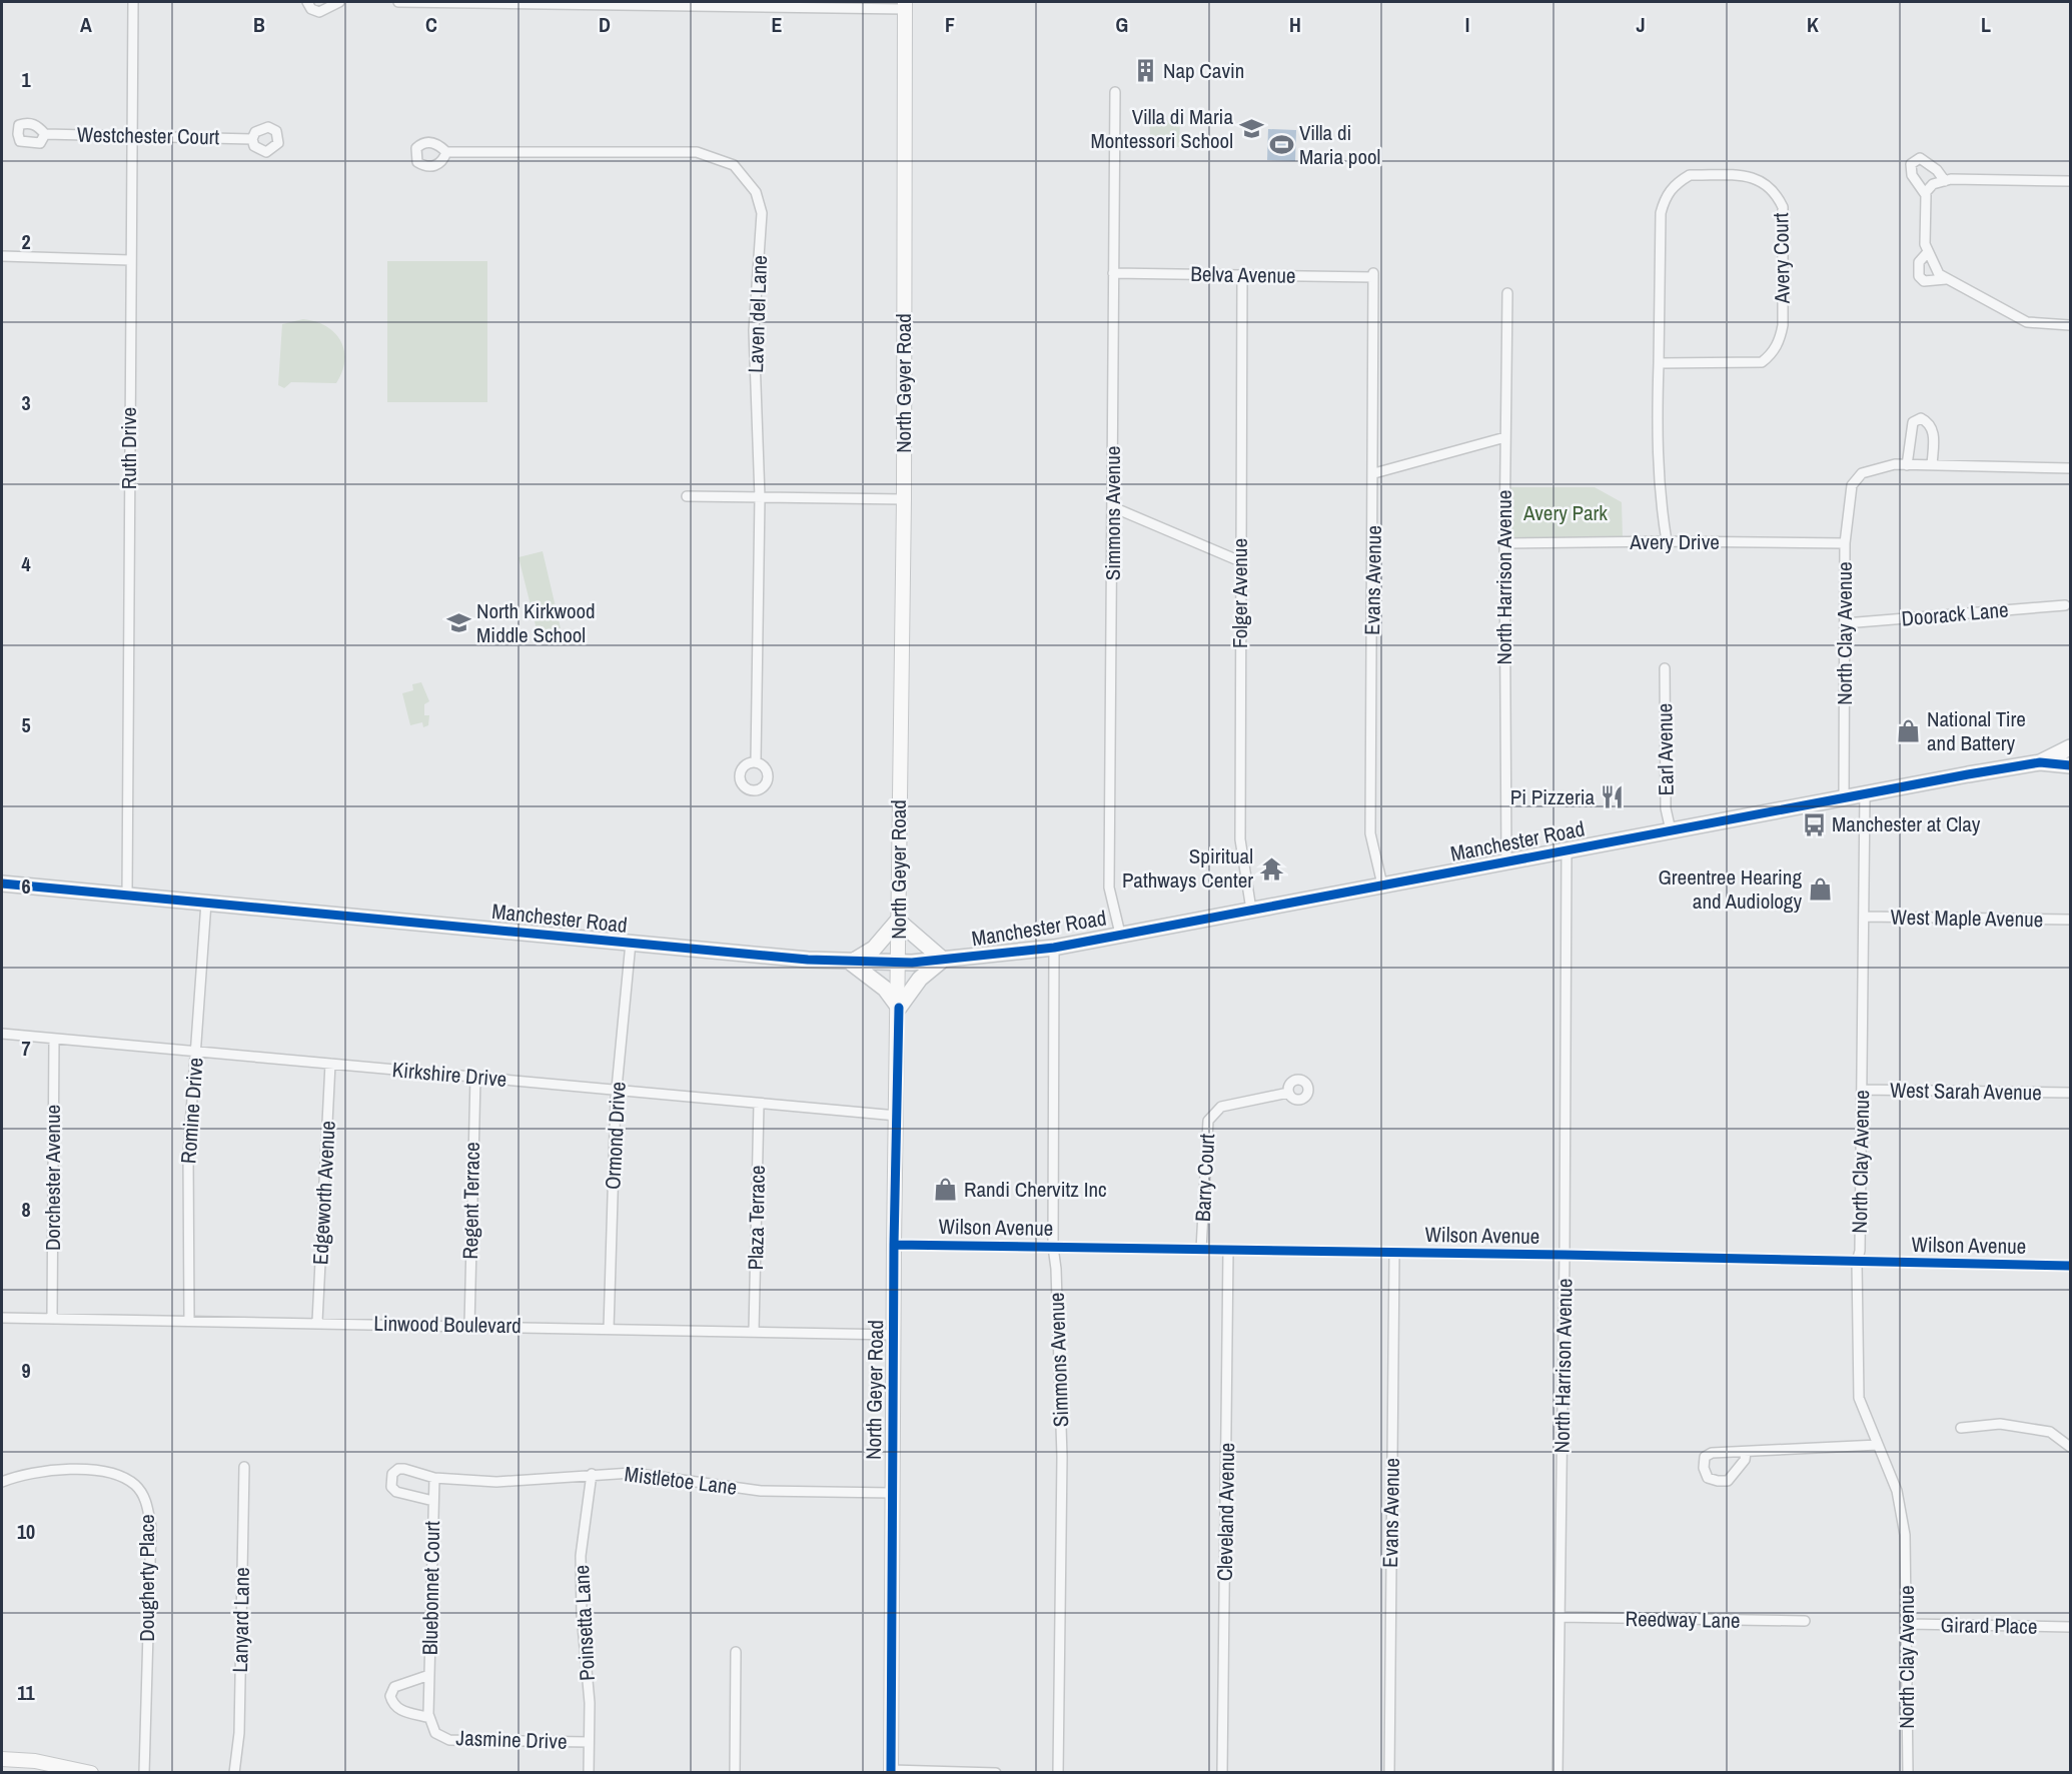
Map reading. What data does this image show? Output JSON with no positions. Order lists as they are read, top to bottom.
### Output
{
  "streets": {
    "main road": ["Manchester Road"],
    "street": [
      "Westchester Court",
      "Avery Court",
      "Belva Avenue",
      "Laven del Lane",
      "North Geyer Road",
      "Ruth Drive",
      "Simmons Avenue",
      "Avery Drive",
      "North Harrison Avenue",
      "Evans Avenue",
      "Folger Avenue",
      "Doorack Lane",
      "North Clay Avenue",
      "Earl Avenue",
      "West Maple Avenue",
      "Kirkshire Drive",
      "West Sarah Avenue",
      "Romine Drive",
      "Ormond Drive",
      "Dorchester Avenue",
      "Barry Court",
      "Edgeworth Avenue",
      "Regent Terrace",
      "Plaza Terrace",
      "Wilson Avenue",
      "Linwood Boulevard",
      "Mistletoe Lane",
      "Cleveland Avenue",
      "Dougherty Place",
      "Bluebonnet Court",
      "Lanyard Lane",
      "Reedway Lane",
      "Poinsetta Lane",
      "Girard Place",
      "Jasmine Drive"
    ]
  },
  "crossings": [
    ["Westchester Court", "Ruth Drive"],
    ["Avery Court", "Avery Drive"],
    ["Belva Avenue", "Simmons Avenue"],
    ["Belva Avenue", "Evans Avenue"],
    ["Belva Avenue", "Folger Avenue"],
    ["North Geyer Road", "Manchester Road"],
    ["North Geyer Road", "Kirkshire Drive"],
    ["North Geyer Road", "Wilson Avenue"],
    ["North Geyer Road", "Linwood Boulevard"],
    ["North Geyer Road", "Mistletoe Lane"],
    ["Ruth Drive", "Manchester Road"],
    ["Simmons Avenue", "Manchester Road"],
    ["Simmons Avenue", "Wilson Avenue"],
    ["Avery Drive", "North Harrison Avenue"],
    ["Avery Drive", "North Clay Avenue"],
    ["North Harrison Avenue", "Manchester Road"],
    ["North Harrison Avenue", "Wilson Avenue"],
    ["North Harrison Avenue", "Reedway Lane"],
    ["Evans Avenue", "Manchester Road"],
    ["Evans Avenue", "Wilson Avenue"],
    ["Folger Avenue", "Manchester Road"],
    ["Doorack Lane", "North Clay Avenue"],
    ["North Clay Avenue", "Manchester Road"],
    ["North Clay Avenue", "West Maple Avenue"],
    ["North Clay Avenue", "West Sarah Avenue"],
    ["North Clay Avenue", "Wilson Avenue"],
    ["North Clay Avenue", "Girard Place"],
    ["Earl Avenue", "Manchester Road"],
    ["Manchester Road", "Romine Drive"],
    ["Manchester Road", "Ormond Drive"],
    ["Kirkshire Drive", "Romine Drive"],
    ["Kirkshire Drive", "Ormond Drive"],
    ["Kirkshire Drive", "Dorchester Avenue"],
    ["Kirkshire Drive", "Edgeworth Avenue"],
    ["Kirkshire Drive", "Regent Terrace"],
    ["Kirkshire Drive", "Plaza Terrace"],
    ["Romine Drive", "Linwood Boulevard"],
    ["Ormond Drive", "Linwood Boulevard"],
    ["Dorchester Avenue", "Linwood Boulevard"],
    ["Barry Court", "Wilson Avenue"],
    ["Edgeworth Avenue", "Linwood Boulevard"],
    ["Regent Terrace", "Linwood Boulevard"],
    ["Plaza Terrace", "Linwood Boulevard"],
    ["Wilson Avenue", "Cleveland Avenue"],
    ["Mistletoe Lane", "Bluebonnet Court"],
    ["Mistletoe Lane", "Poinsetta Lane"],
    ["Bluebonnet Court", "Jasmine Drive"],
    ["Poinsetta Lane", "Jasmine Drive"]
  ],
  "parks": ["Avery Park"],
  "places": {
    "building": ["Nap Cavin"],
    "school or university": ["Villa di Maria Montessori School", "North Kirkwood Middle School"],
    "sports": ["Villa di Maria pool"],
    "shop": ["National Tire and Battery", "Greentree Hearing and Audiology", "Randi Chervitz Inc"],
    "restaurant": ["Pi Pizzeria"],
    "bus stop": ["Manchester at Clay"],
    "temple": ["Spiritual Pathways Center"]
  },
  "grid": {
    "columns": [
      "A",
      "B",
      "C",
      "D",
      "E",
      "F",
      "G",
      "H",
      "I",
      "J",
      "K",
      "L"
    ],
    "rows": [
      "1",
      "2",
      "3",
      "4",
      "5",
      "6",
      "7",
      "8",
      "9",
      "10",
      "11"
    ]
  }
}
